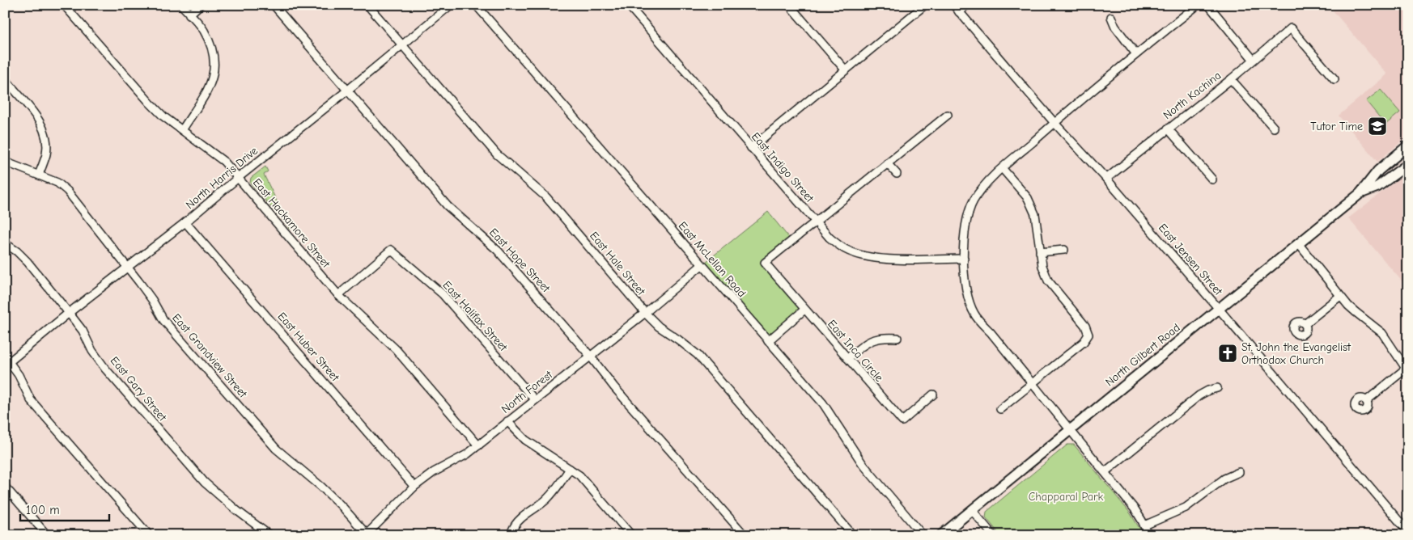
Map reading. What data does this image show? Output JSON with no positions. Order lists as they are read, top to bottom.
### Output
{
  "streets": {
    "main road": ["North Gilbert Road"],
    "street": [
      "North Kachina",
      "East Indigo Street",
      "North Harris Drive",
      "East Hackamore Street",
      "East McLellan Road",
      "East Jensen Street",
      "East Hope Street",
      "East Hale Street",
      "East Halifax Street",
      "East Huber Street",
      "East Inca Circle",
      "East Grandview Street",
      "East Gary Street",
      "North Forest"
    ]
  },
  "crossings": [
    ["North Kachina", "East Jensen Street"],
    ["East Indigo Street", "East Inca Circle"],
    ["North Harris Drive", "East Hackamore Street"],
    ["North Harris Drive", "East Hope Street"],
    ["North Harris Drive", "East Hale Street"],
    ["North Harris Drive", "East Huber Street"],
    ["North Harris Drive", "East Grandview Street"],
    ["North Harris Drive", "East Gary Street"],
    ["East Hackamore Street", "East Halifax Street"],
    ["East Hackamore Street", "North Forest"],
    ["East McLellan Road", "North Forest"],
    ["East Jensen Street", "North Gilbert Road"],
    ["East Hope Street", "North Forest"],
    ["East Hale Street", "North Forest"],
    ["East Halifax Street", "North Forest"],
    ["East Huber Street", "North Forest"],
    ["East Grandview Street", "North Forest"]
  ],
  "parks": ["Chapparal Park"],
  "places": {
    "school or university": ["Tutor Time"],
    "church": ["St. John the Evangelist Orthodox Church"]
  },
  "scale_bar": "100 m"
}
